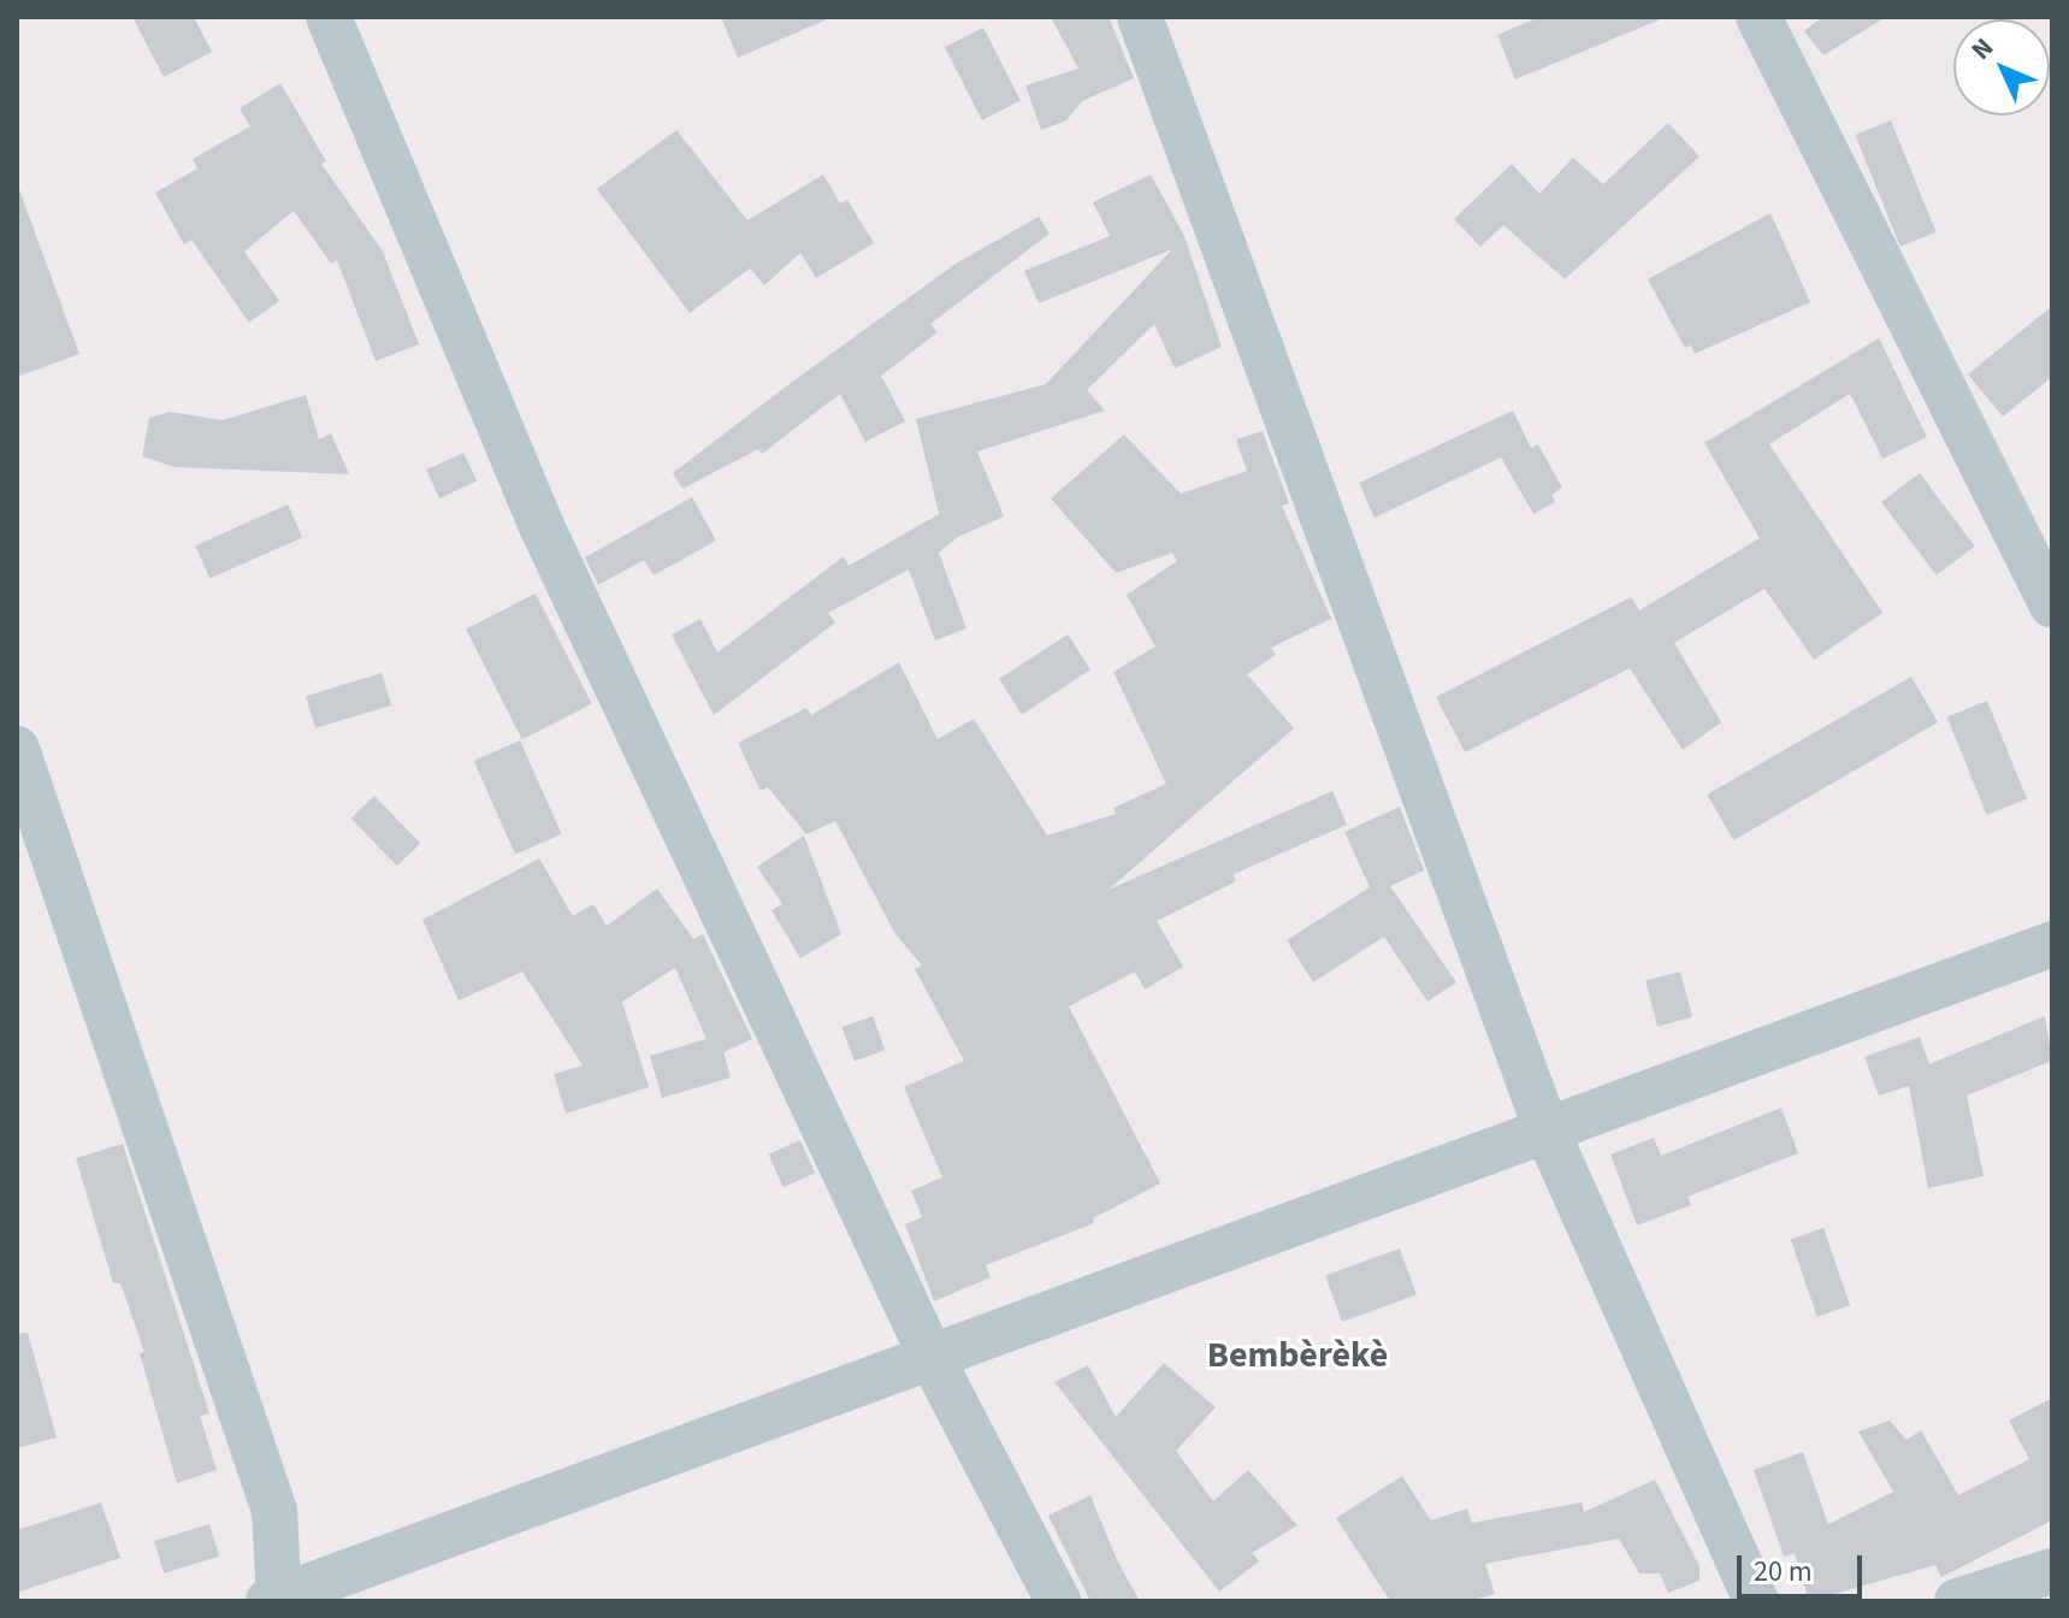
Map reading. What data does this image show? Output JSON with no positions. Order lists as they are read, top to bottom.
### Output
{
  "districts": ["Bembèrèkè"],
  "scale_bar": "20 m",
  "north": "top left"
}
